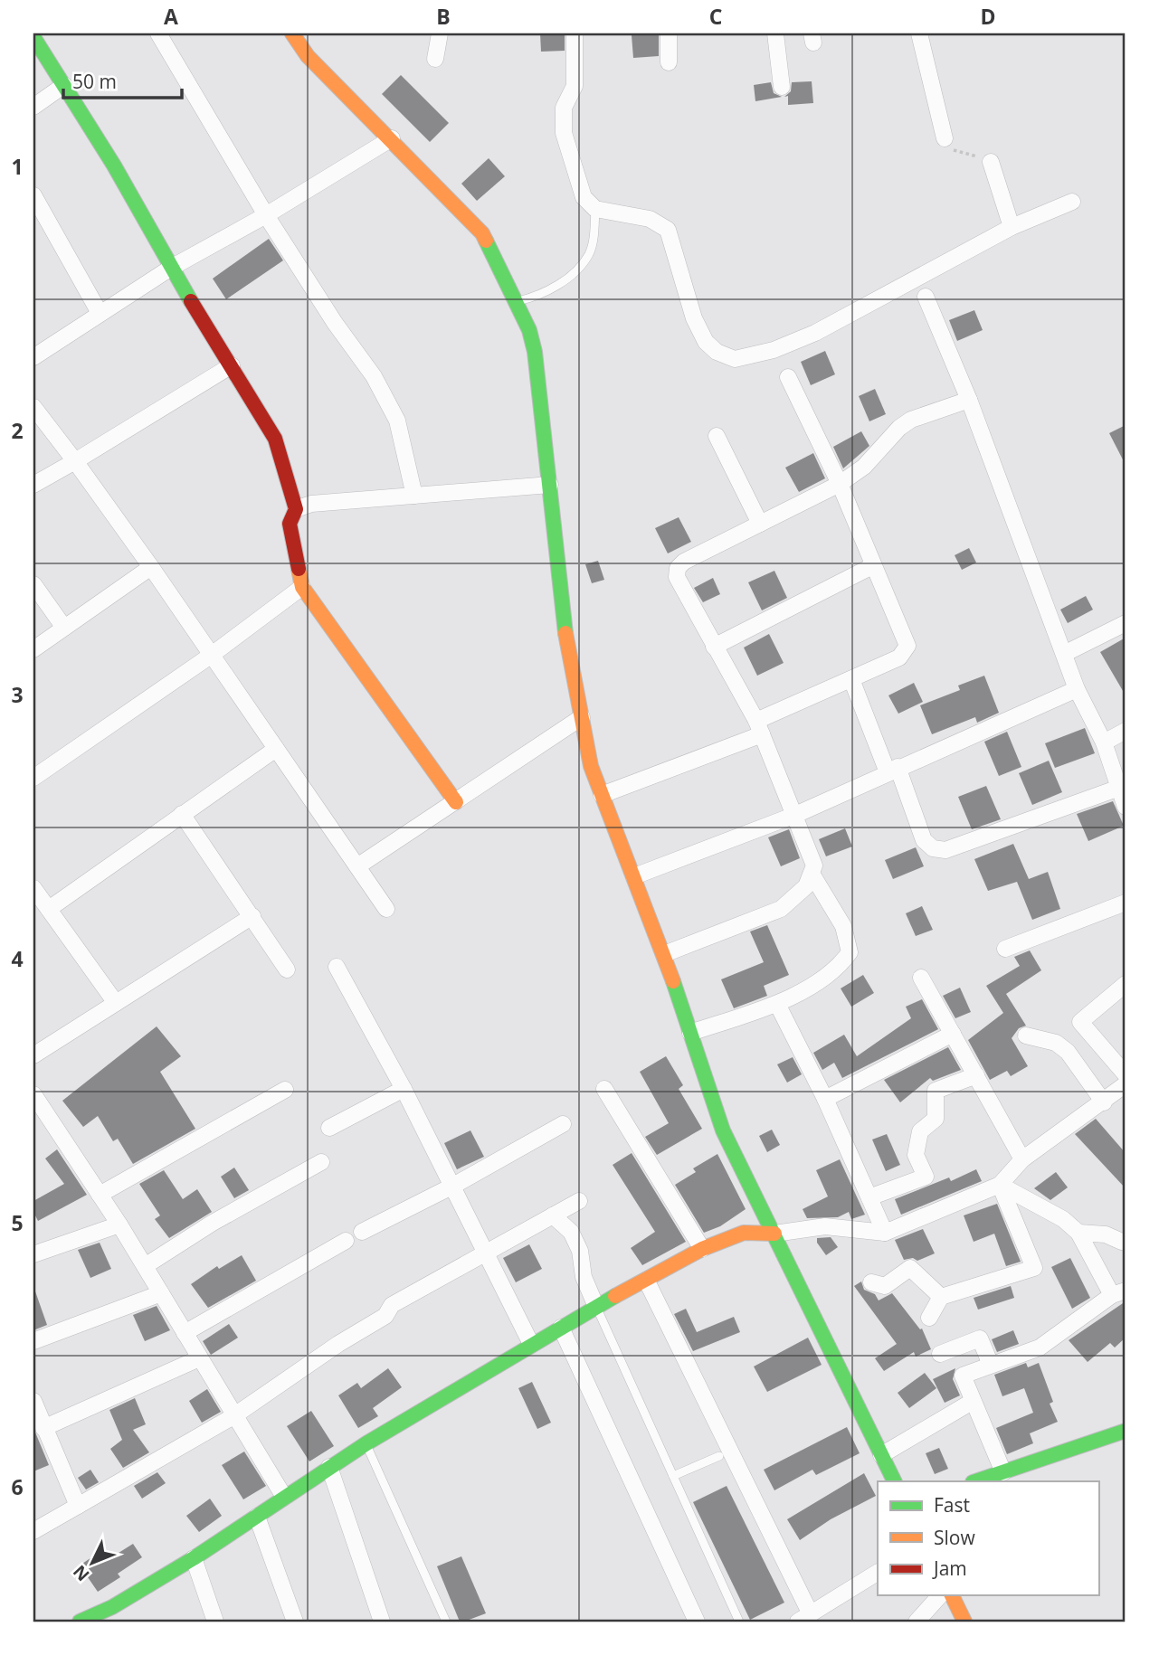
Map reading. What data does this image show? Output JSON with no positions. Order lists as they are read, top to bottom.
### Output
{
  "legend": ["Fast", "Slow", "Jam"],
  "scale_bar": "50 m",
  "north": "bottom left",
  "grid": {
    "columns": [
      "A",
      "B",
      "C",
      "D"
    ],
    "rows": [
      "1",
      "2",
      "3",
      "4",
      "5",
      "6"
    ]
  }
}
